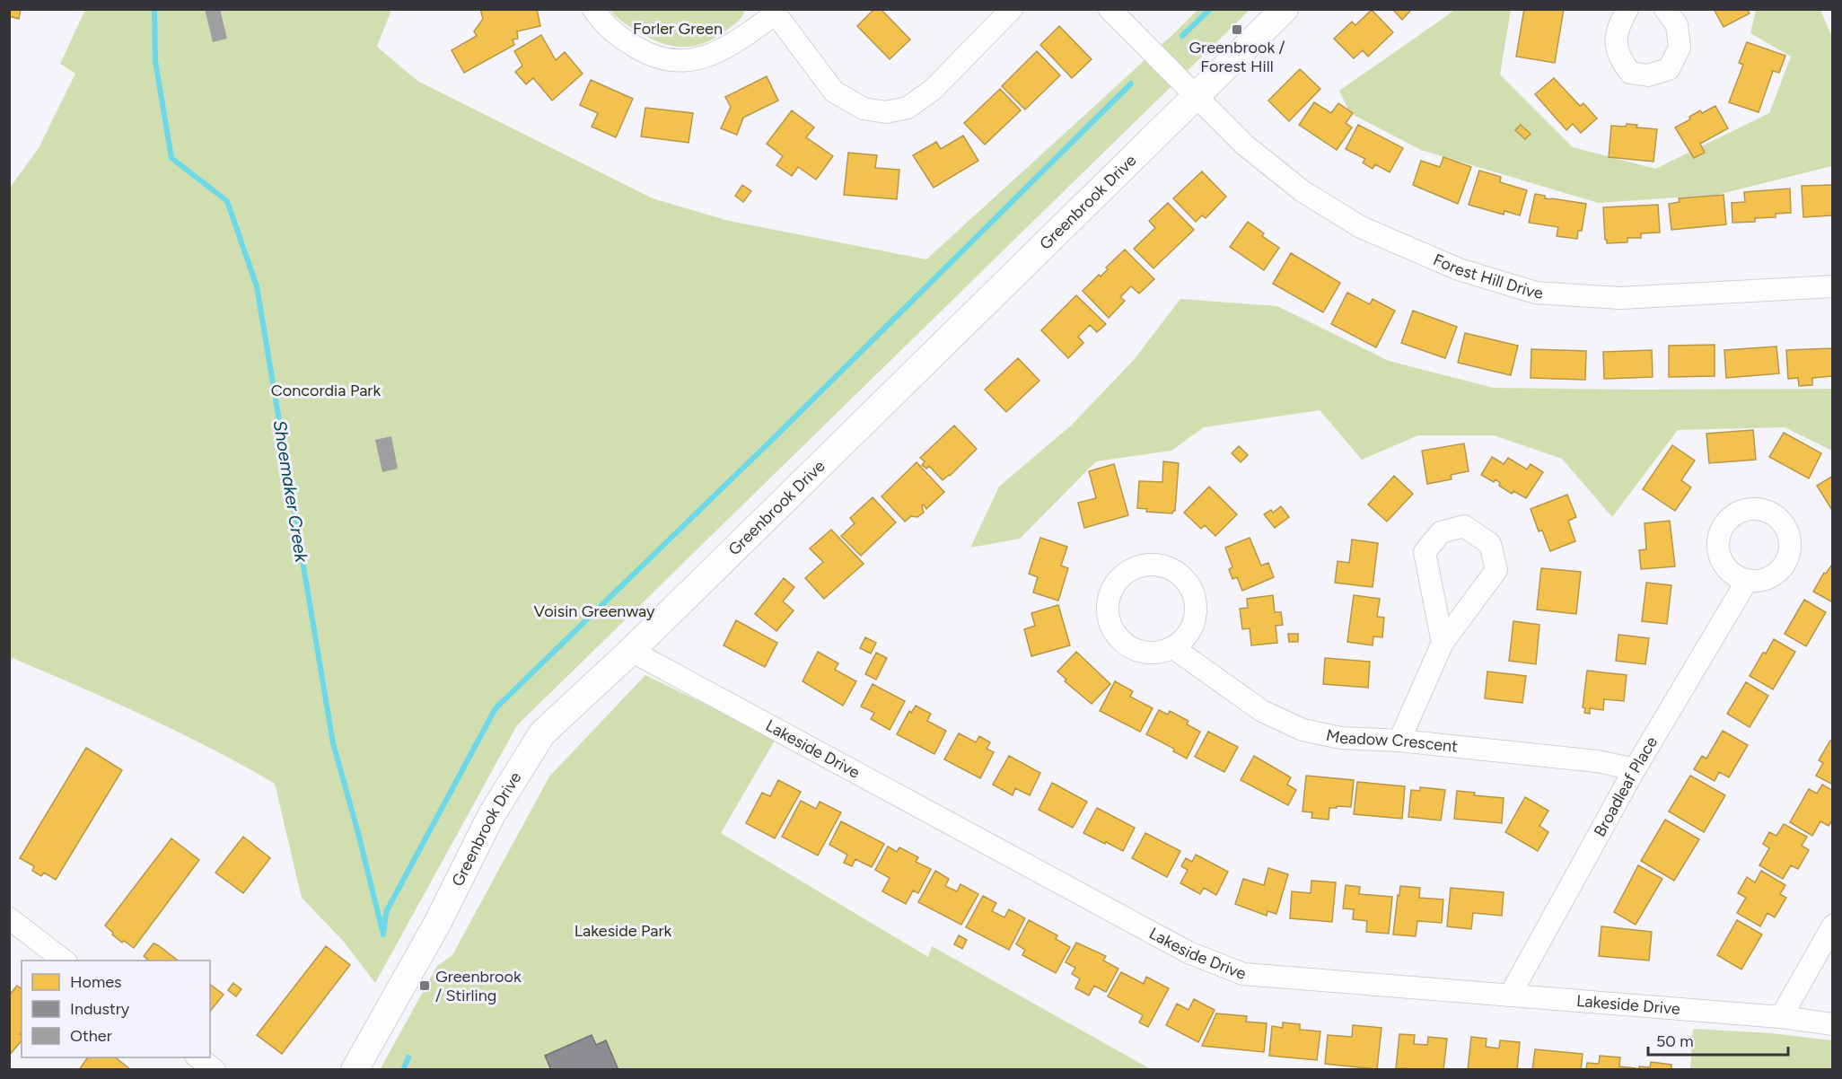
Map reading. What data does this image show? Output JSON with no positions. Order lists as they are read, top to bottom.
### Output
{
  "streets": {
    "street": [
      "Greenbrook Drive",
      "Forest Hill Drive",
      "Meadow Crescent",
      "Lakeside Drive",
      "Broadleaf Place"
    ]
  },
  "crossings": [
    ["Greenbrook Drive", "Forest Hill Drive"],
    ["Greenbrook Drive", "Lakeside Drive"],
    ["Meadow Crescent", "Broadleaf Place"],
    ["Lakeside Drive", "Broadleaf Place"]
  ],
  "water": ["Shoemaker Creek"],
  "parks": [
    "Forler Green",
    "Concordia Park",
    "Voisin Greenway",
    "Lakeside Park"
  ],
  "places": {
    "transit": ["Greenbrook / Forest Hill", "Greenbrook / Stirling"]
  },
  "legend": ["Homes", "Industry", "Other"],
  "scale_bar": "50 m"
}
